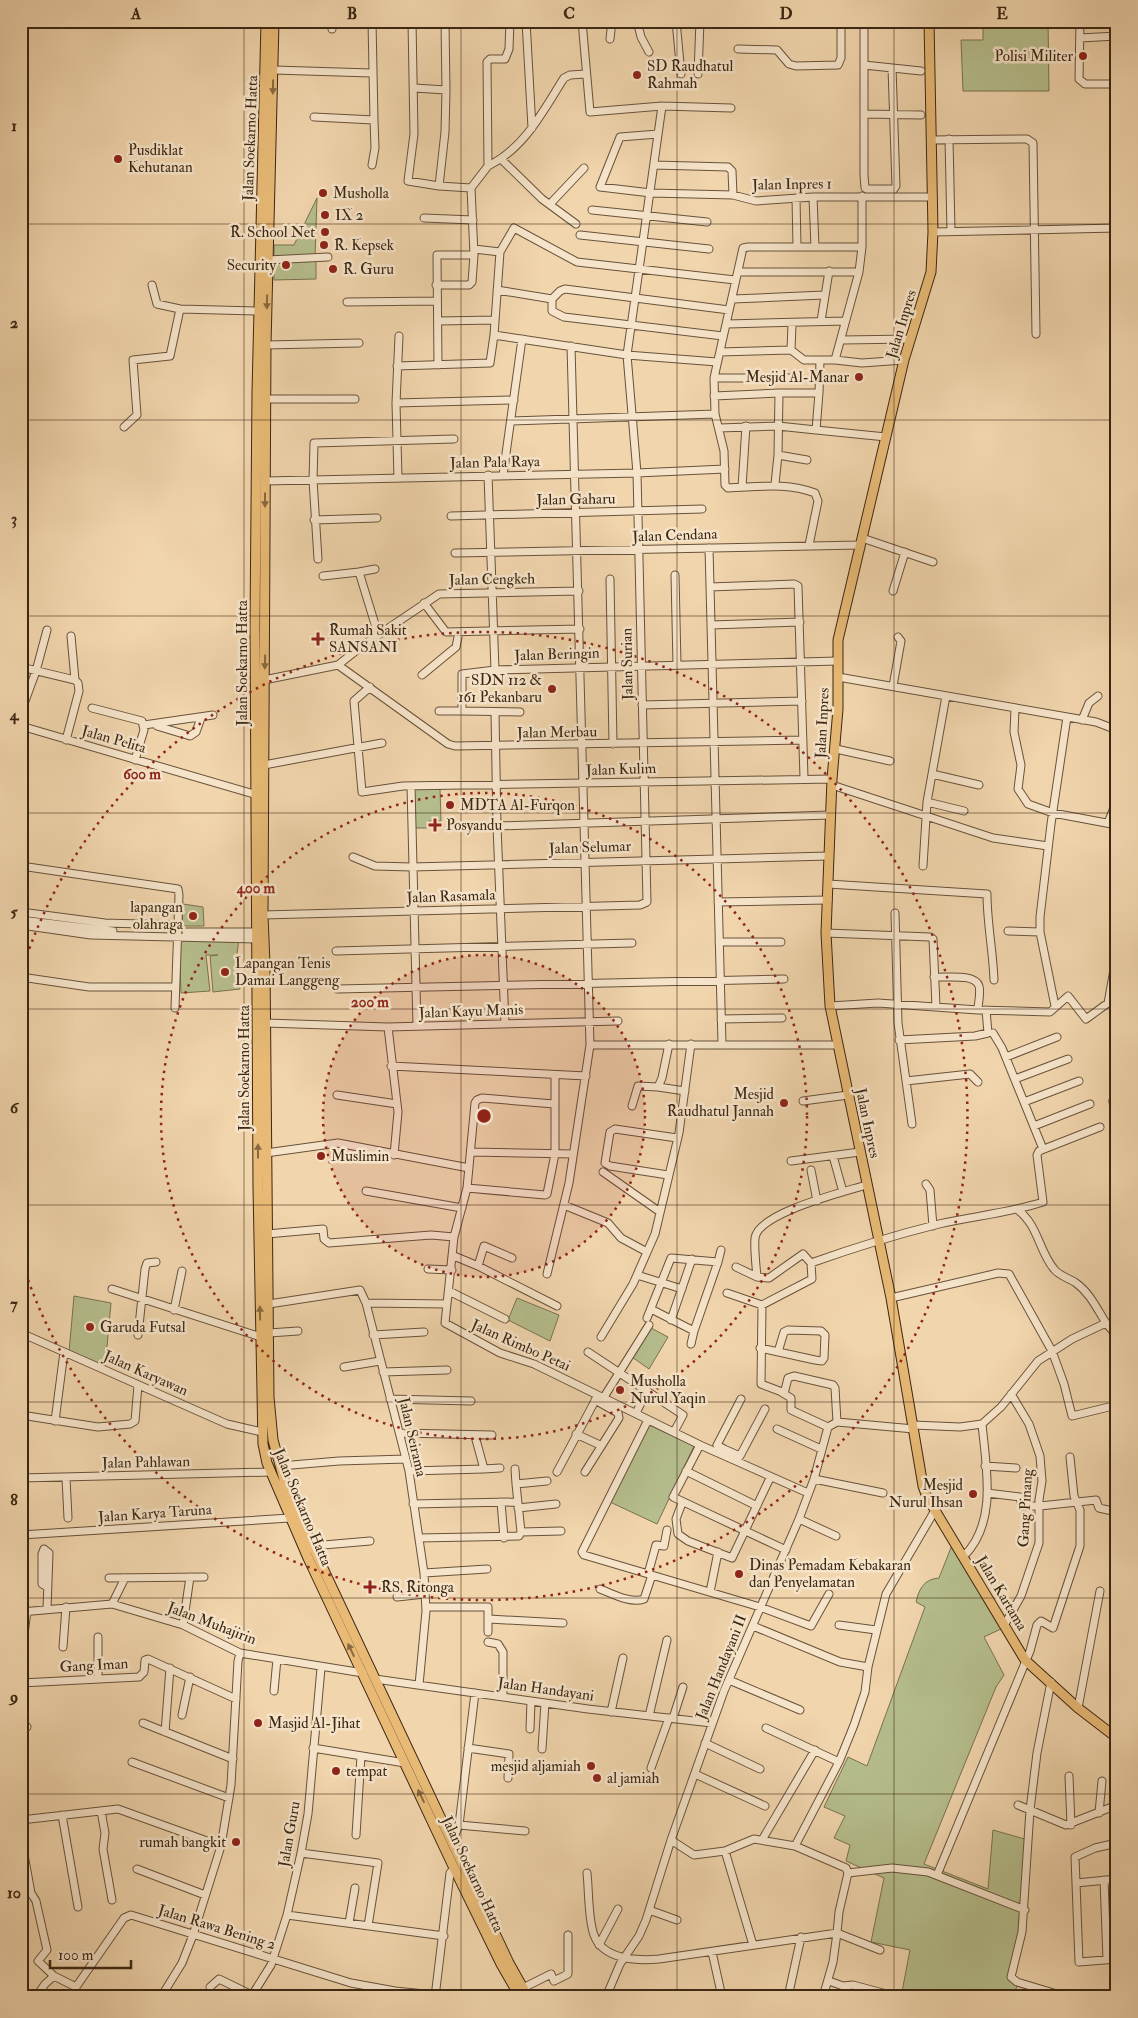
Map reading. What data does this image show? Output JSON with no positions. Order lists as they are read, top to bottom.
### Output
{
  "streets": {
    "main road": ["Jalan Soekarno Hatta", "Jalan Inpres", "Jalan Kartama"],
    "street": [
      "Jalan Inpres 1",
      "Jalan Pala Raya",
      "Jalan Gaharu",
      "Jalan Cendana",
      "Jalan Cengkeh",
      "Jalan Beringin",
      "Jalan Surian",
      "Jalan Merbau",
      "Jalan Pelita",
      "Jalan Kulim",
      "Jalan Selumar",
      "Jalan Rasamala",
      "Jalan Kayu Manis",
      "Jalan Rimbo Petai",
      "Jalan Karyawan",
      "Jalan Seirama",
      "Jalan Pahlawan",
      "Gang Pinang",
      "Jalan Karya Taruna",
      "Jalan Muhajirin",
      "Gang Iman",
      "Jalan Handayani II",
      "Jalan Handayani",
      "Jalan Guru",
      "Jalan Rawa Bening 2"
    ]
  },
  "crossings": [
    ["Jalan Soekarno Hatta", "Jalan Pala Raya"],
    ["Jalan Soekarno Hatta", "Jalan Pelita"],
    ["Jalan Soekarno Hatta", "Jalan Rasamala"],
    ["Jalan Soekarno Hatta", "Jalan Kayu Manis"],
    ["Jalan Soekarno Hatta", "Jalan Karyawan"],
    ["Jalan Soekarno Hatta", "Jalan Pahlawan"],
    ["Jalan Soekarno Hatta", "Jalan Karya Taruna"],
    ["Jalan Soekarno Hatta", "Jalan Muhajirin"],
    ["Jalan Soekarno Hatta", "Jalan Handayani"],
    ["Jalan Inpres 1", "Jalan Inpres"],
    ["Jalan Inpres 1", "Jalan Surian"],
    ["Jalan Inpres", "Jalan Cendana"],
    ["Jalan Inpres", "Jalan Beringin"],
    ["Jalan Inpres", "Jalan Kulim"],
    ["Jalan Inpres", "Jalan Selumar"],
    ["Jalan Inpres", "Jalan Kartama"],
    ["Jalan Pala Raya", "Jalan Surian"],
    ["Jalan Gaharu", "Jalan Surian"],
    ["Jalan Cendana", "Jalan Surian"],
    ["Jalan Cengkeh", "Jalan Merbau"],
    ["Jalan Beringin", "Jalan Surian"],
    ["Jalan Surian", "Jalan Merbau"],
    ["Jalan Surian", "Jalan Kulim"],
    ["Jalan Surian", "Jalan Selumar"],
    ["Jalan Surian", "Jalan Rasamala"],
    ["Jalan Rimbo Petai", "Jalan Handayani II"],
    ["Jalan Seirama", "Jalan Handayani"],
    ["Gang Pinang", "Jalan Kartama"],
    ["Jalan Muhajirin", "Jalan Guru"],
    ["Jalan Handayani II", "Jalan Handayani"],
    ["Jalan Guru", "Jalan Rawa Bening 2"]
  ],
  "places": {
    "other": [
      "Polisi Militer",
      "SD Raudhatul Rahmah",
      "Pusdiklat Kehutanan",
      "Musholla",
      "IX 2",
      "R. School Net",
      "R. Kepsek",
      "Security",
      "R. Guru",
      "Mesjid Al-Manar",
      "SDN 112 & 161 Pekanbaru",
      "MDTA Al-Furqon",
      "lapangan olahraga",
      "Lapangan Tenis Damai Langgeng",
      "Mesjid Raudhatul Jannah",
      "Muslimin",
      "Garuda Futsal",
      "Musholla Nurul Yaqin",
      "Mesjid Nurul Ihsan",
      "Dinas Pemadam Kebakaran dan Penyelamatan",
      "Masjid Al-Jihat",
      "mesjid aljamiah",
      "tempat",
      "al jamiah",
      "rumah bangkit"
    ],
    "health": ["Rumah Sakit SANSANI", "Posyandu", "RS. Ritonga"]
  },
  "scale_bar": "100 m",
  "grid": {
    "columns": [
      "A",
      "B",
      "C",
      "D",
      "E"
    ],
    "rows": [
      "1",
      "2",
      "3",
      "4",
      "5",
      "6",
      "7",
      "8",
      "9",
      "10"
    ]
  },
  "rings": ["600 m", "400 m", "200 m"]
}
